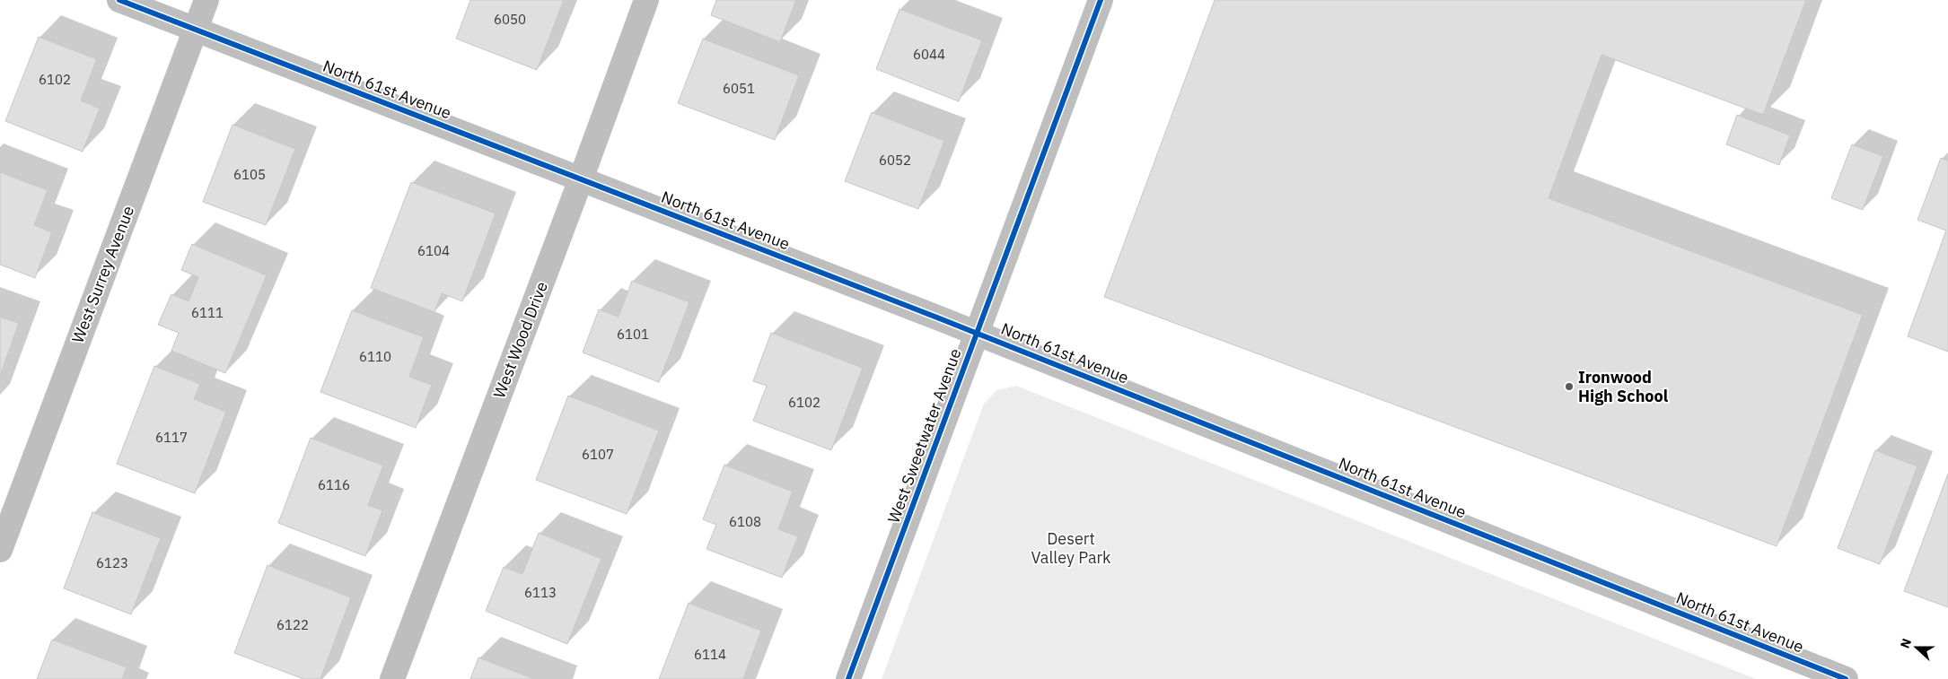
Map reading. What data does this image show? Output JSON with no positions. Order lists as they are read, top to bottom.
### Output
{
  "streets": {
    "street": [
      "North 61st Avenue",
      "West Surrey Avenue",
      "West Wood Drive",
      "West Sweetwater Avenue"
    ]
  },
  "crossings": [
    ["North 61st Avenue", "West Surrey Avenue"],
    ["North 61st Avenue", "West Wood Drive"],
    ["North 61st Avenue", "West Sweetwater Avenue"]
  ],
  "parks": ["Desert Valley Park"],
  "places": ["Ironwood High School"],
  "house_numbers": [
    "6050",
    "6044",
    "6102",
    "6051",
    "6052",
    "6105",
    "6104",
    "6111",
    "6101",
    "6110",
    "6102",
    "6117",
    "6107",
    "6116",
    "6108",
    "6123",
    "6113",
    "6122",
    "6114"
  ],
  "north": "left"
}
